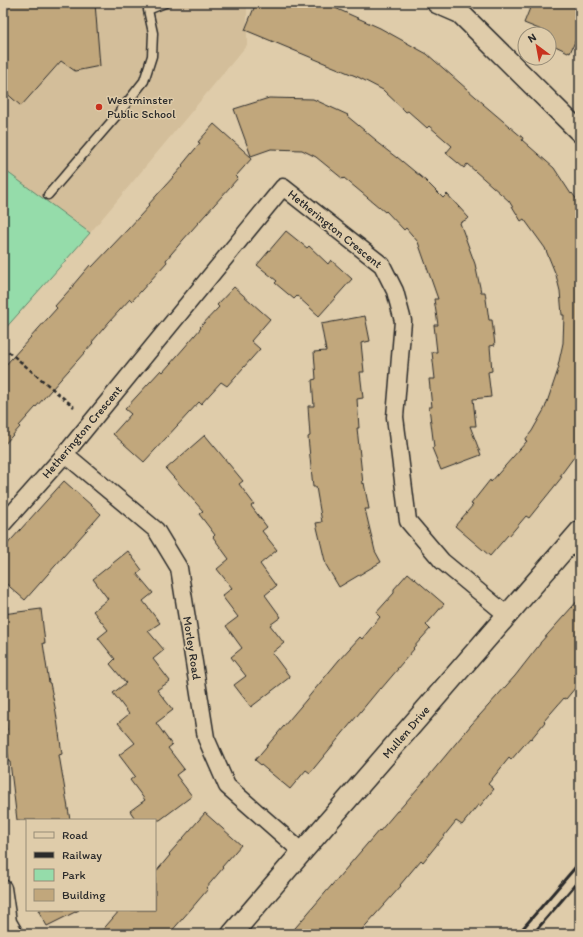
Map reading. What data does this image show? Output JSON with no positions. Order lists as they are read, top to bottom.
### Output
{
  "streets": {
    "street": ["Hetherington Crescent", "Morley Road", "Mullen Drive"]
  },
  "crossings": [
    ["Hetherington Crescent", "Morley Road"],
    ["Hetherington Crescent", "Mullen Drive"],
    ["Morley Road", "Mullen Drive"]
  ],
  "places": ["Westminster Public School"],
  "legend": [
    "Road",
    "Railway",
    "Park",
    "Building"
  ],
  "north": "top left"
}
